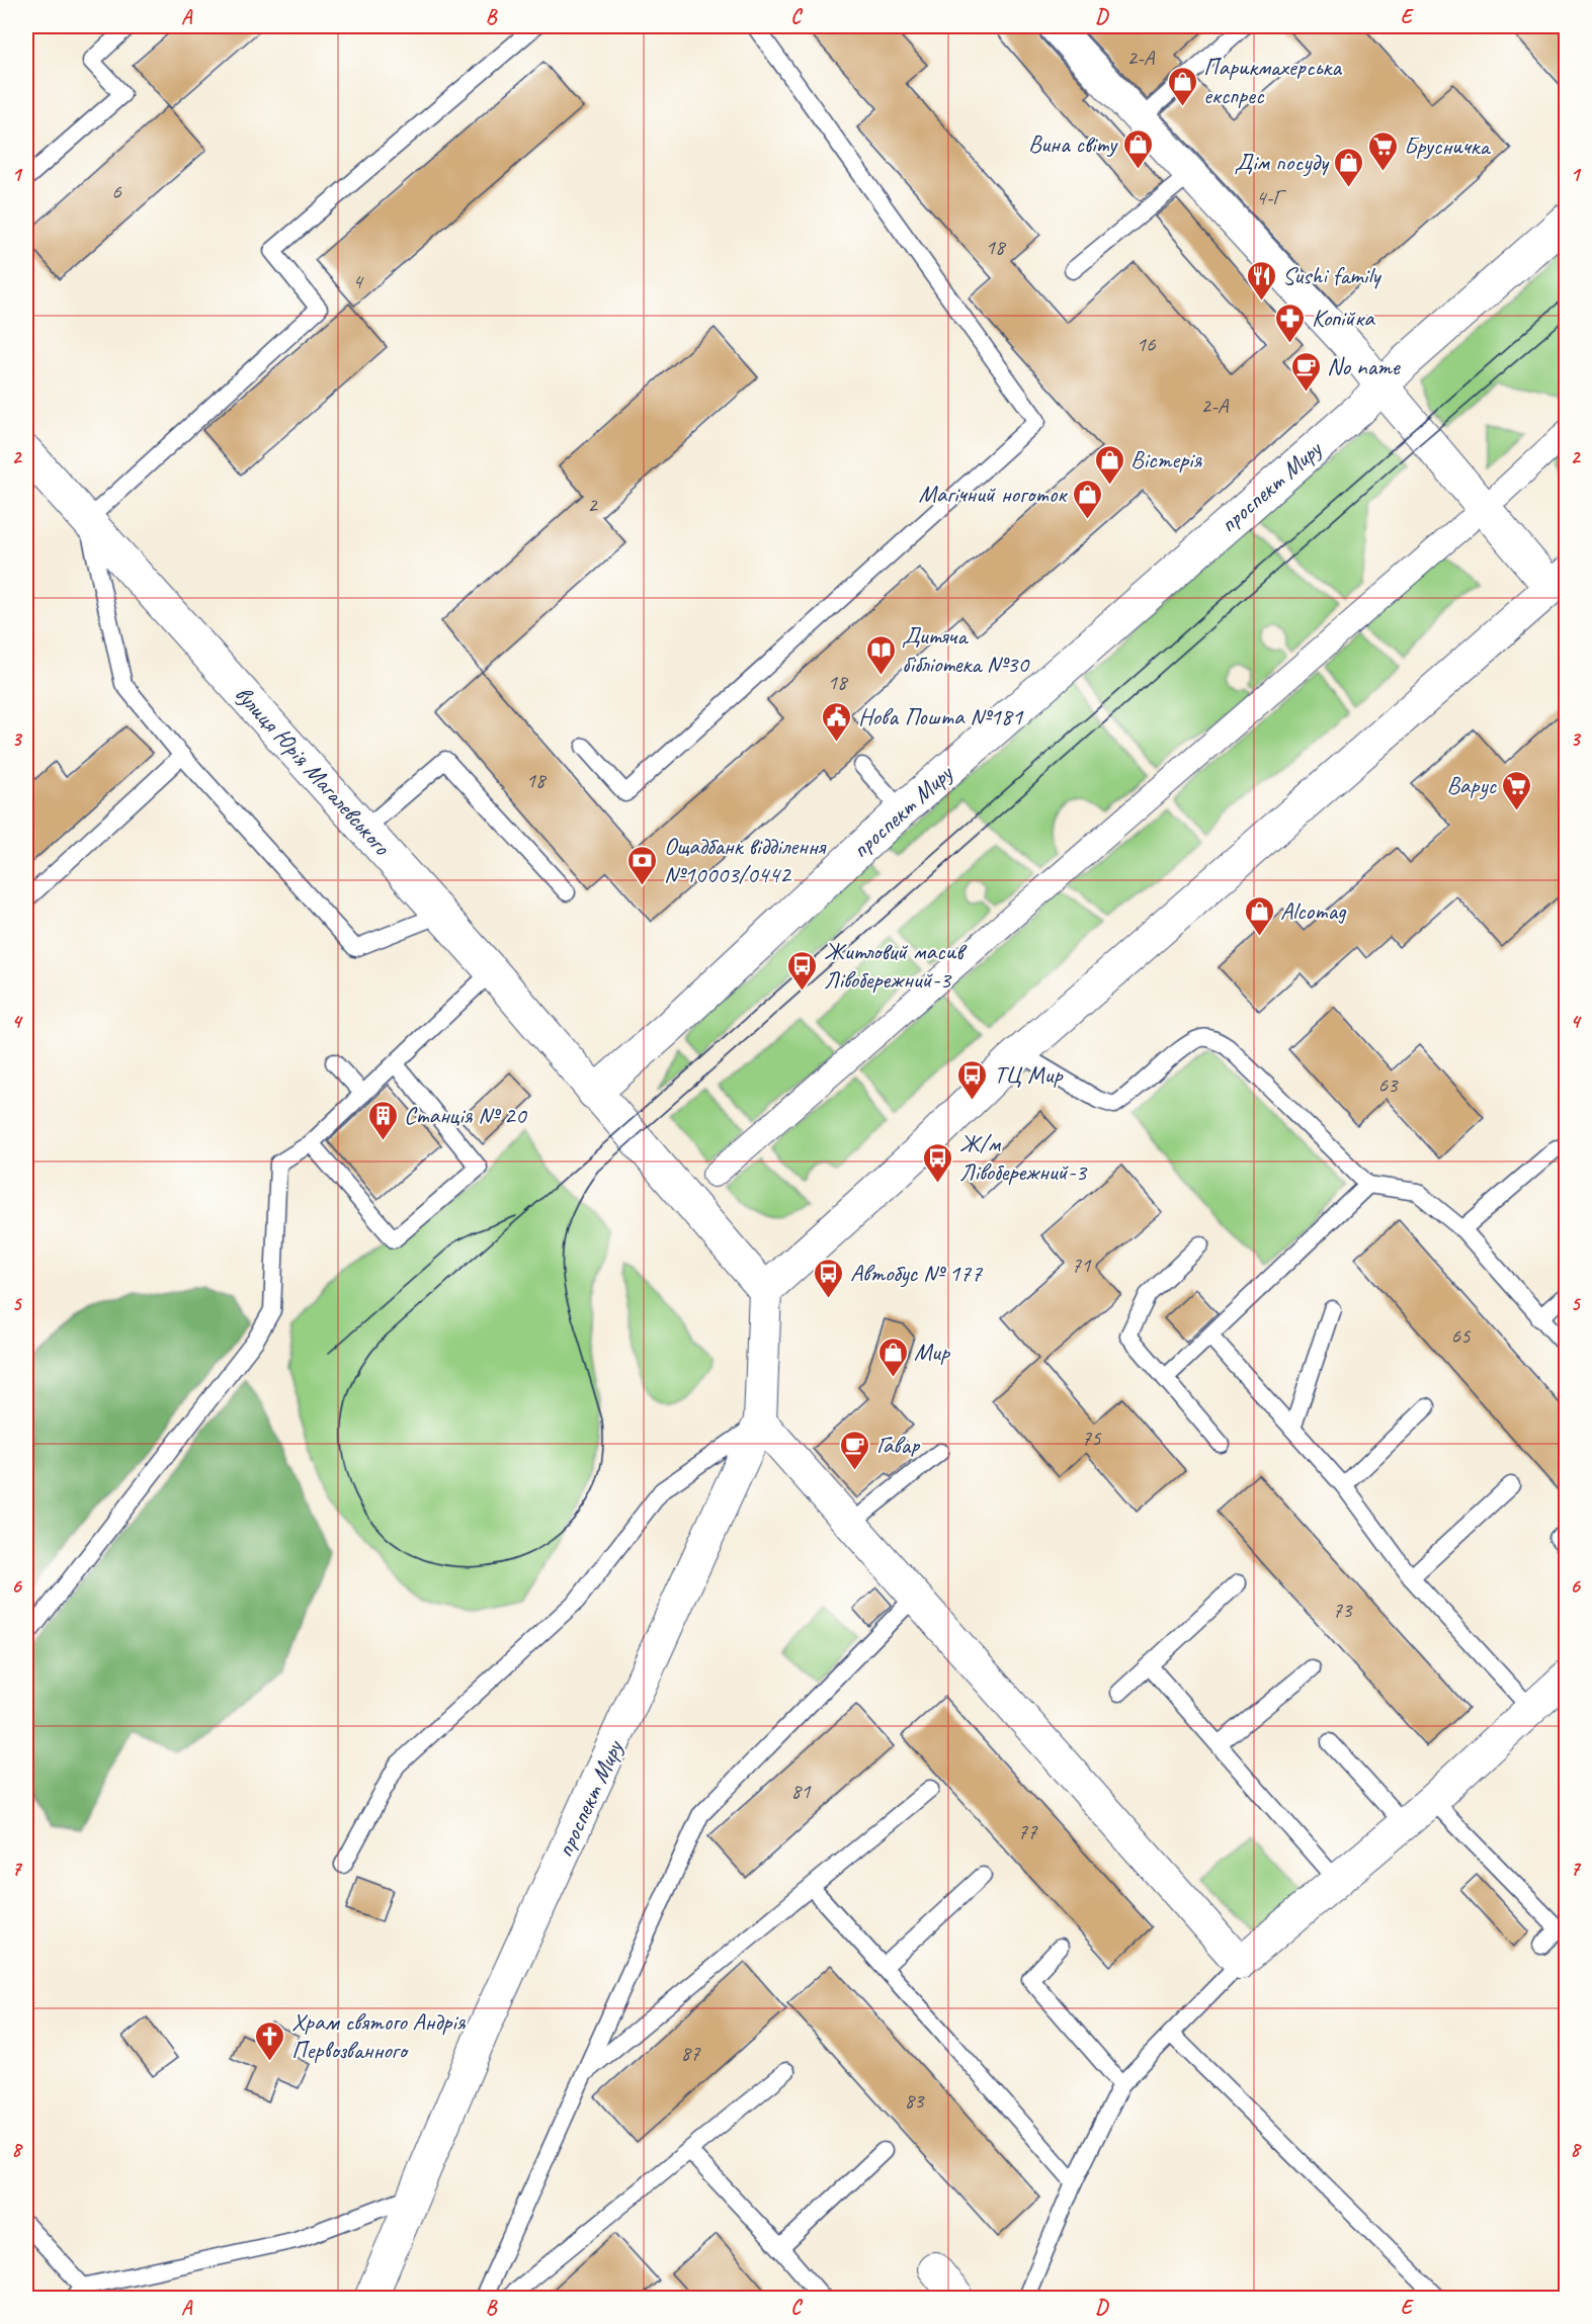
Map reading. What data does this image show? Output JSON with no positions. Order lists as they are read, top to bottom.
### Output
{
  "streets": {
    "street": ["проспект Миру", "вулиця Юрія Магалевського"]
  },
  "crossings": [
    ["проспект Миру", "вулиця Юрія Магалевського"]
  ],
  "places": {
    "shop": [
      "Парикмахерська експрес",
      "Вина світу",
      "Дім посуду",
      "Вістерія",
      "Магічний ноготок",
      "Alcomag",
      "Мир"
    ],
    "supermarket": ["Брусничка", "Варус"],
    "restaurant": ["Sushi family"],
    "pharmacy": ["Копійка"],
    "cafe": ["No name", "Гавар"],
    "library": ["Дитяча бібліотека №30"],
    "public building": ["Нова Пошта №181"],
    "bank": ["Ощадбанк відділення №10003/0442"],
    "bus stop": [
      "Житловий масив Лівобережний-3",
      "ТЦ Мир",
      "Ж/м Лівобережний-3",
      "Автобус № 177"
    ],
    "building": ["Станція № 20"],
    "church": ["Храм святого Андрія Первозванного"]
  },
  "house_numbers": [
    "2-А",
    "6",
    "4-Г",
    "18",
    "4",
    "16",
    "2-А",
    "2",
    "18",
    "18",
    "63",
    "71",
    "65",
    "75",
    "73",
    "81",
    "77",
    "87",
    "83"
  ],
  "grid": {
    "columns": [
      "A",
      "B",
      "C",
      "D",
      "E"
    ],
    "rows": [
      "1",
      "2",
      "3",
      "4",
      "5",
      "6",
      "7",
      "8"
    ]
  }
}
